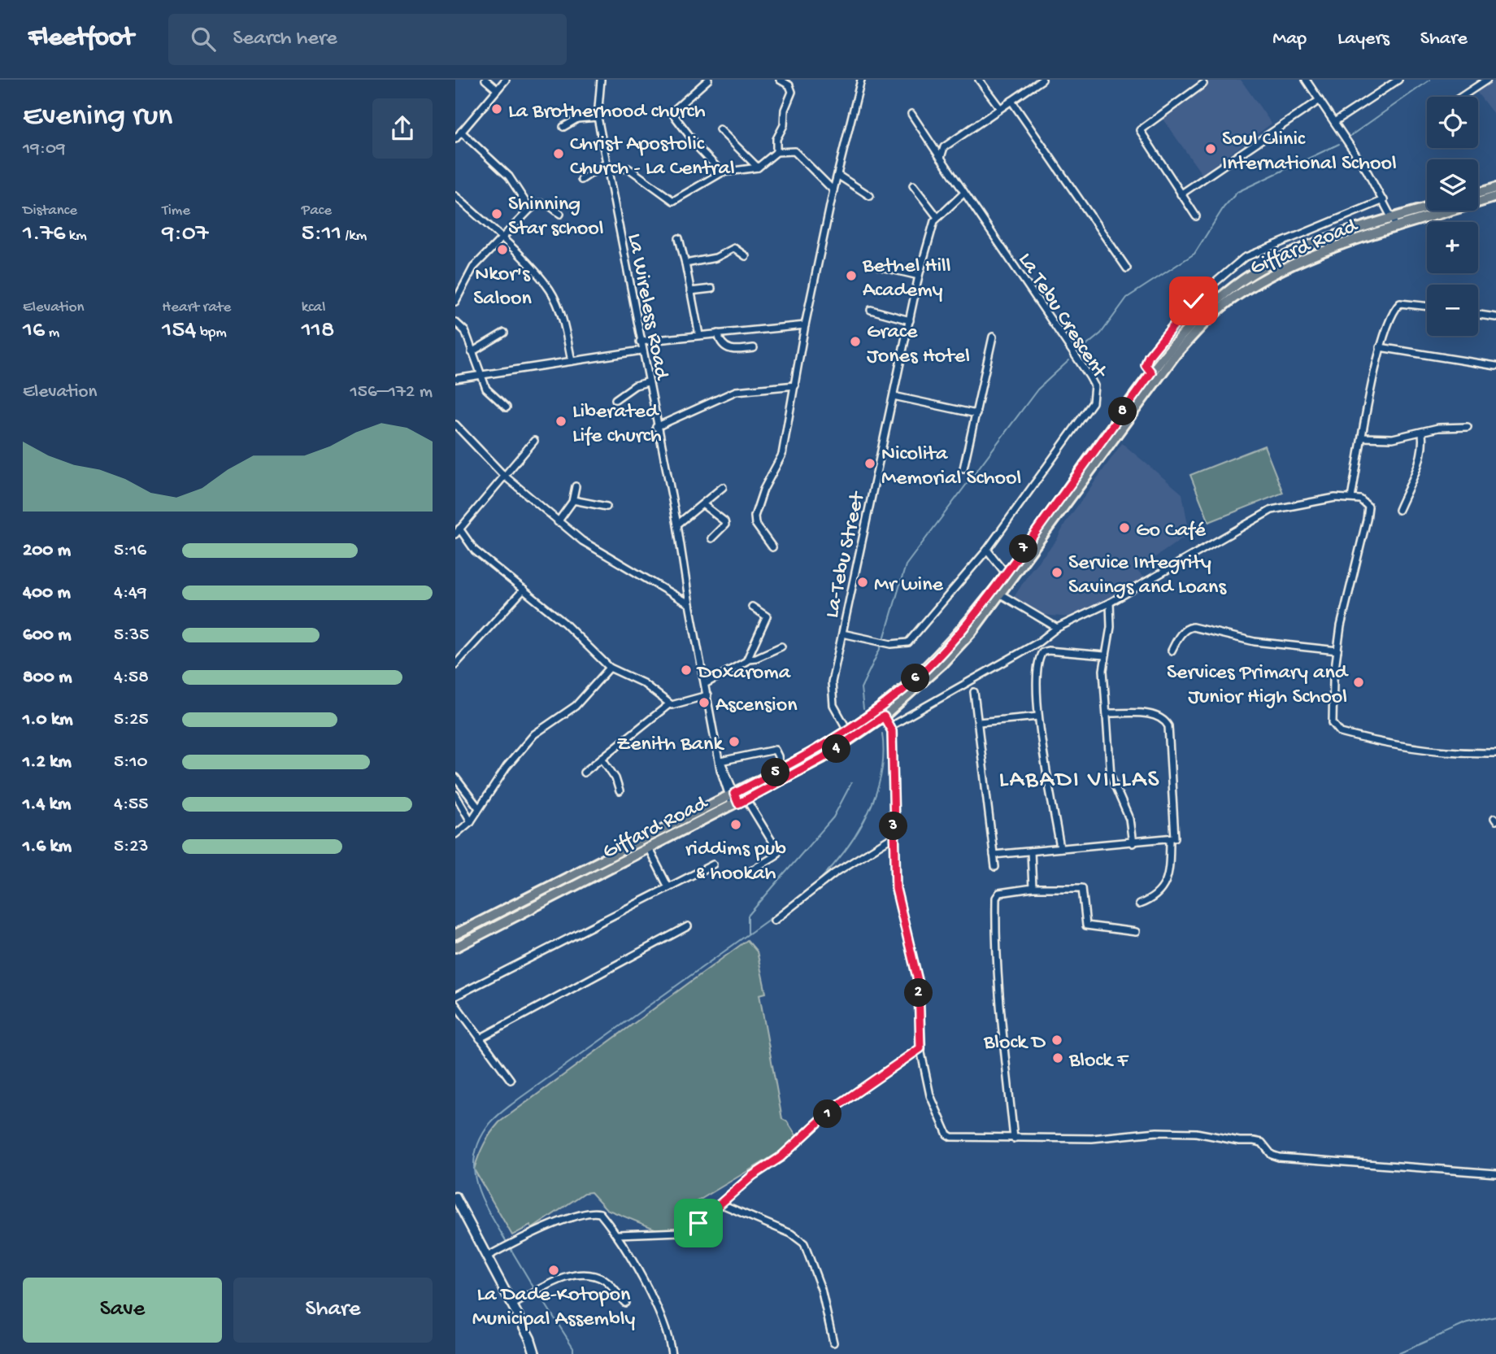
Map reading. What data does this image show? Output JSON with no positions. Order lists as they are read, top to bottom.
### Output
{
  "streets": {
    "main road": ["Giffard Road"],
    "street": ["La Wireless Road", "La Tebu Crescent", "La-Tebu Street"]
  },
  "crossings": [
    ["Giffard Road", "La Wireless Road"],
    ["Giffard Road", "La-Tebu Street"],
    ["La Tebu Crescent", "La-Tebu Street"]
  ],
  "districts": ["LABADI VILLAS"],
  "places": [
    "La Brotherhood church",
    "Soul Clinic International School",
    "Christ Apostolic Church - La Central",
    "Shinning Star school",
    "Nkor's Saloon",
    "Bethel Hill Academy",
    "Grace Jones Hotel",
    "Liberated Life church",
    "Nicolita Memorial School",
    "Go Café",
    "Service Integrity Savings and Loans",
    "Mr wine",
    "Doxaroma",
    "Services Primary and Junior High School",
    "Ascension",
    "Zenith Bank",
    "riddims pub & hookah",
    "Block D",
    "Block F",
    "La Dade-Kotopon Municipal Assembly"
  ],
  "page": {
    "header": "Fleetfoot",
    "search": "Search here",
    "nav": ["Map", "Layers", "Share"],
    "heading": ["Evening run", "19:09"],
    "map_buttons": ["+", "−"],
    "stats": [
      ["Distance", "1.76 km"],
      ["Time", "9:07"],
      ["Pace", "5:11 /km"],
      ["Elevation", "16 m"],
      ["Heart rate", "154 bpm"],
      ["kcal", "118"]
    ],
    "chart": ["Elevation", "156–172 m"],
    "pins": [
      "8",
      "7",
      "6",
      "4",
      "5",
      "3",
      "2",
      "1"
    ],
    "list": [
      {
        "name": "200 m",
        "note": "5:16"
      },
      {
        "name": "400 m",
        "note": "4:49"
      },
      {
        "name": "600 m",
        "note": "5:35"
      },
      {
        "name": "800 m",
        "note": "4:58"
      },
      {
        "name": "1.0 km",
        "note": "5:25"
      },
      {
        "name": "1.2 km",
        "note": "5:10"
      },
      {
        "name": "1.4 km",
        "note": "4:55"
      },
      {
        "name": "1.6 km",
        "note": "5:23"
      }
    ],
    "buttons": ["Save", "Share"]
  }
}
